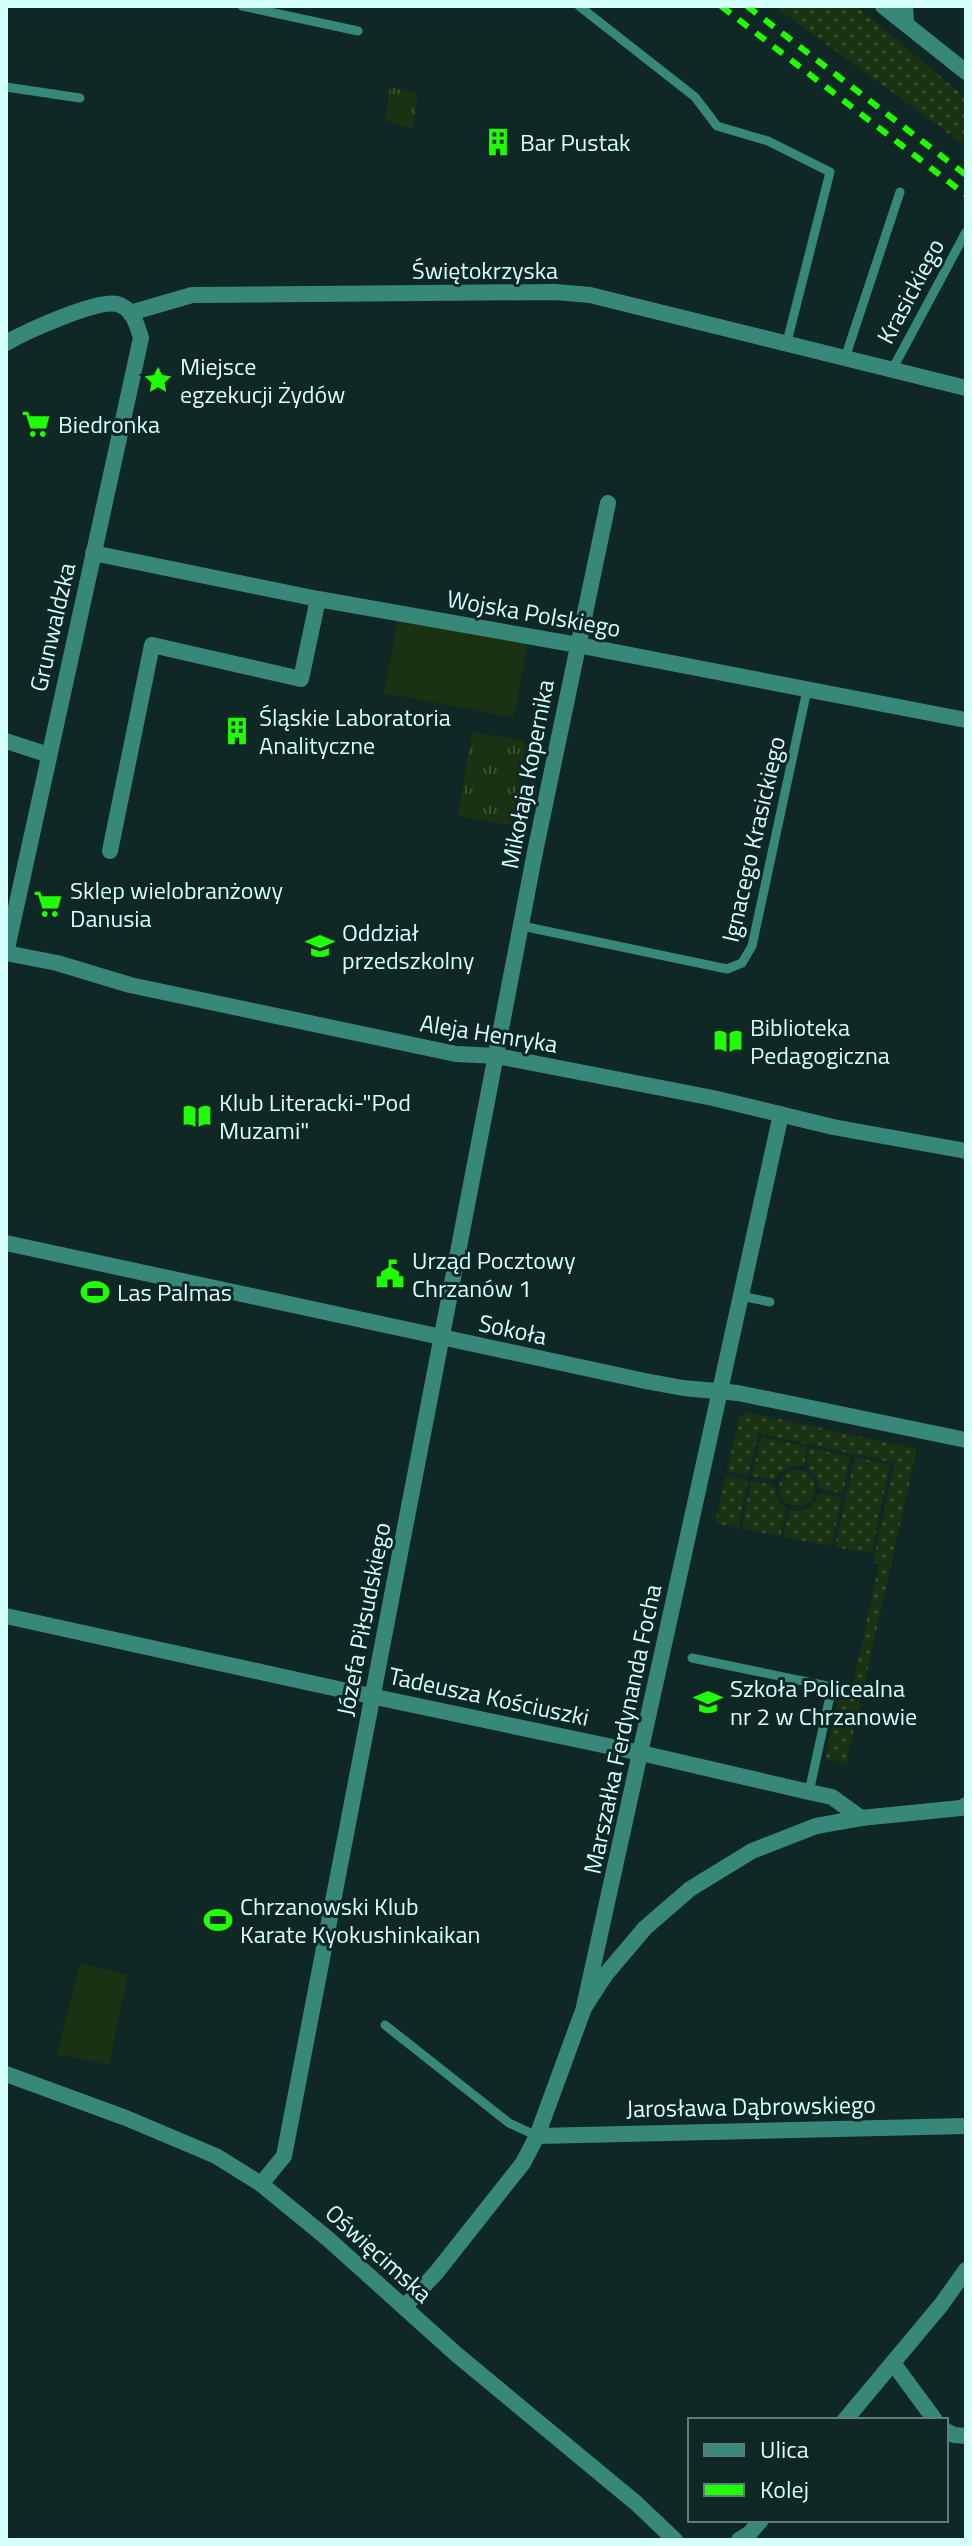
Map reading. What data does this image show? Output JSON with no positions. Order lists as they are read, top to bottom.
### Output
{
  "streets": {
    "street": [
      "Świętokrzyska",
      "Wojska Polskiego",
      "Grunwaldzka",
      "Mikołaja Kopernika",
      "Aleja Henryka",
      "Sokoła",
      "Józefa Piłsudskiego",
      "Tadeusza Kościuszki",
      "Marszałka Ferdynanda Focha",
      "Jarosława Dąbrowskiego",
      "Oświęcimska"
    ],
    "lane": ["Krasickiego", "Ignacego Krasickiego"]
  },
  "crossings": [
    ["Świętokrzyska", "Krasickiego"],
    ["Świętokrzyska", "Grunwaldzka"],
    ["Wojska Polskiego", "Grunwaldzka"],
    ["Wojska Polskiego", "Mikołaja Kopernika"],
    ["Wojska Polskiego", "Ignacego Krasickiego"],
    ["Grunwaldzka", "Aleja Henryka"],
    ["Mikołaja Kopernika", "Ignacego Krasickiego"],
    ["Mikołaja Kopernika", "Aleja Henryka"],
    ["Mikołaja Kopernika", "Józefa Piłsudskiego"],
    ["Aleja Henryka", "Józefa Piłsudskiego"],
    ["Aleja Henryka", "Marszałka Ferdynanda Focha"],
    ["Sokoła", "Józefa Piłsudskiego"],
    ["Sokoła", "Marszałka Ferdynanda Focha"],
    ["Józefa Piłsudskiego", "Tadeusza Kościuszki"],
    ["Józefa Piłsudskiego", "Oświęcimska"],
    ["Tadeusza Kościuszki", "Marszałka Ferdynanda Focha"],
    ["Marszałka Ferdynanda Focha", "Jarosława Dąbrowskiego"],
    ["Marszałka Ferdynanda Focha", "Oświęcimska"]
  ],
  "places": {
    "building": ["Bar Pustak", "Śląskie Laboratoria Analityczne"],
    "place": ["Miejsce egzekucji Żydów"],
    "supermarket": ["Biedronka", "Sklep wielobranżowy Danusia"],
    "school or university": ["Oddział przedszkolny", "Szkoła Policealna nr 2 w Chrzanowie"],
    "library": ["Biblioteka Pedagogiczna", "Klub Literacki-\"Pod Muzami\""],
    "public building": ["Urząd Pocztowy Chrzanów 1"],
    "sports": ["Las Palmas", "Chrzanowski Klub Karate Kyokushinkaikan"]
  },
  "legend": ["Ulica", "Kolej"]
}
